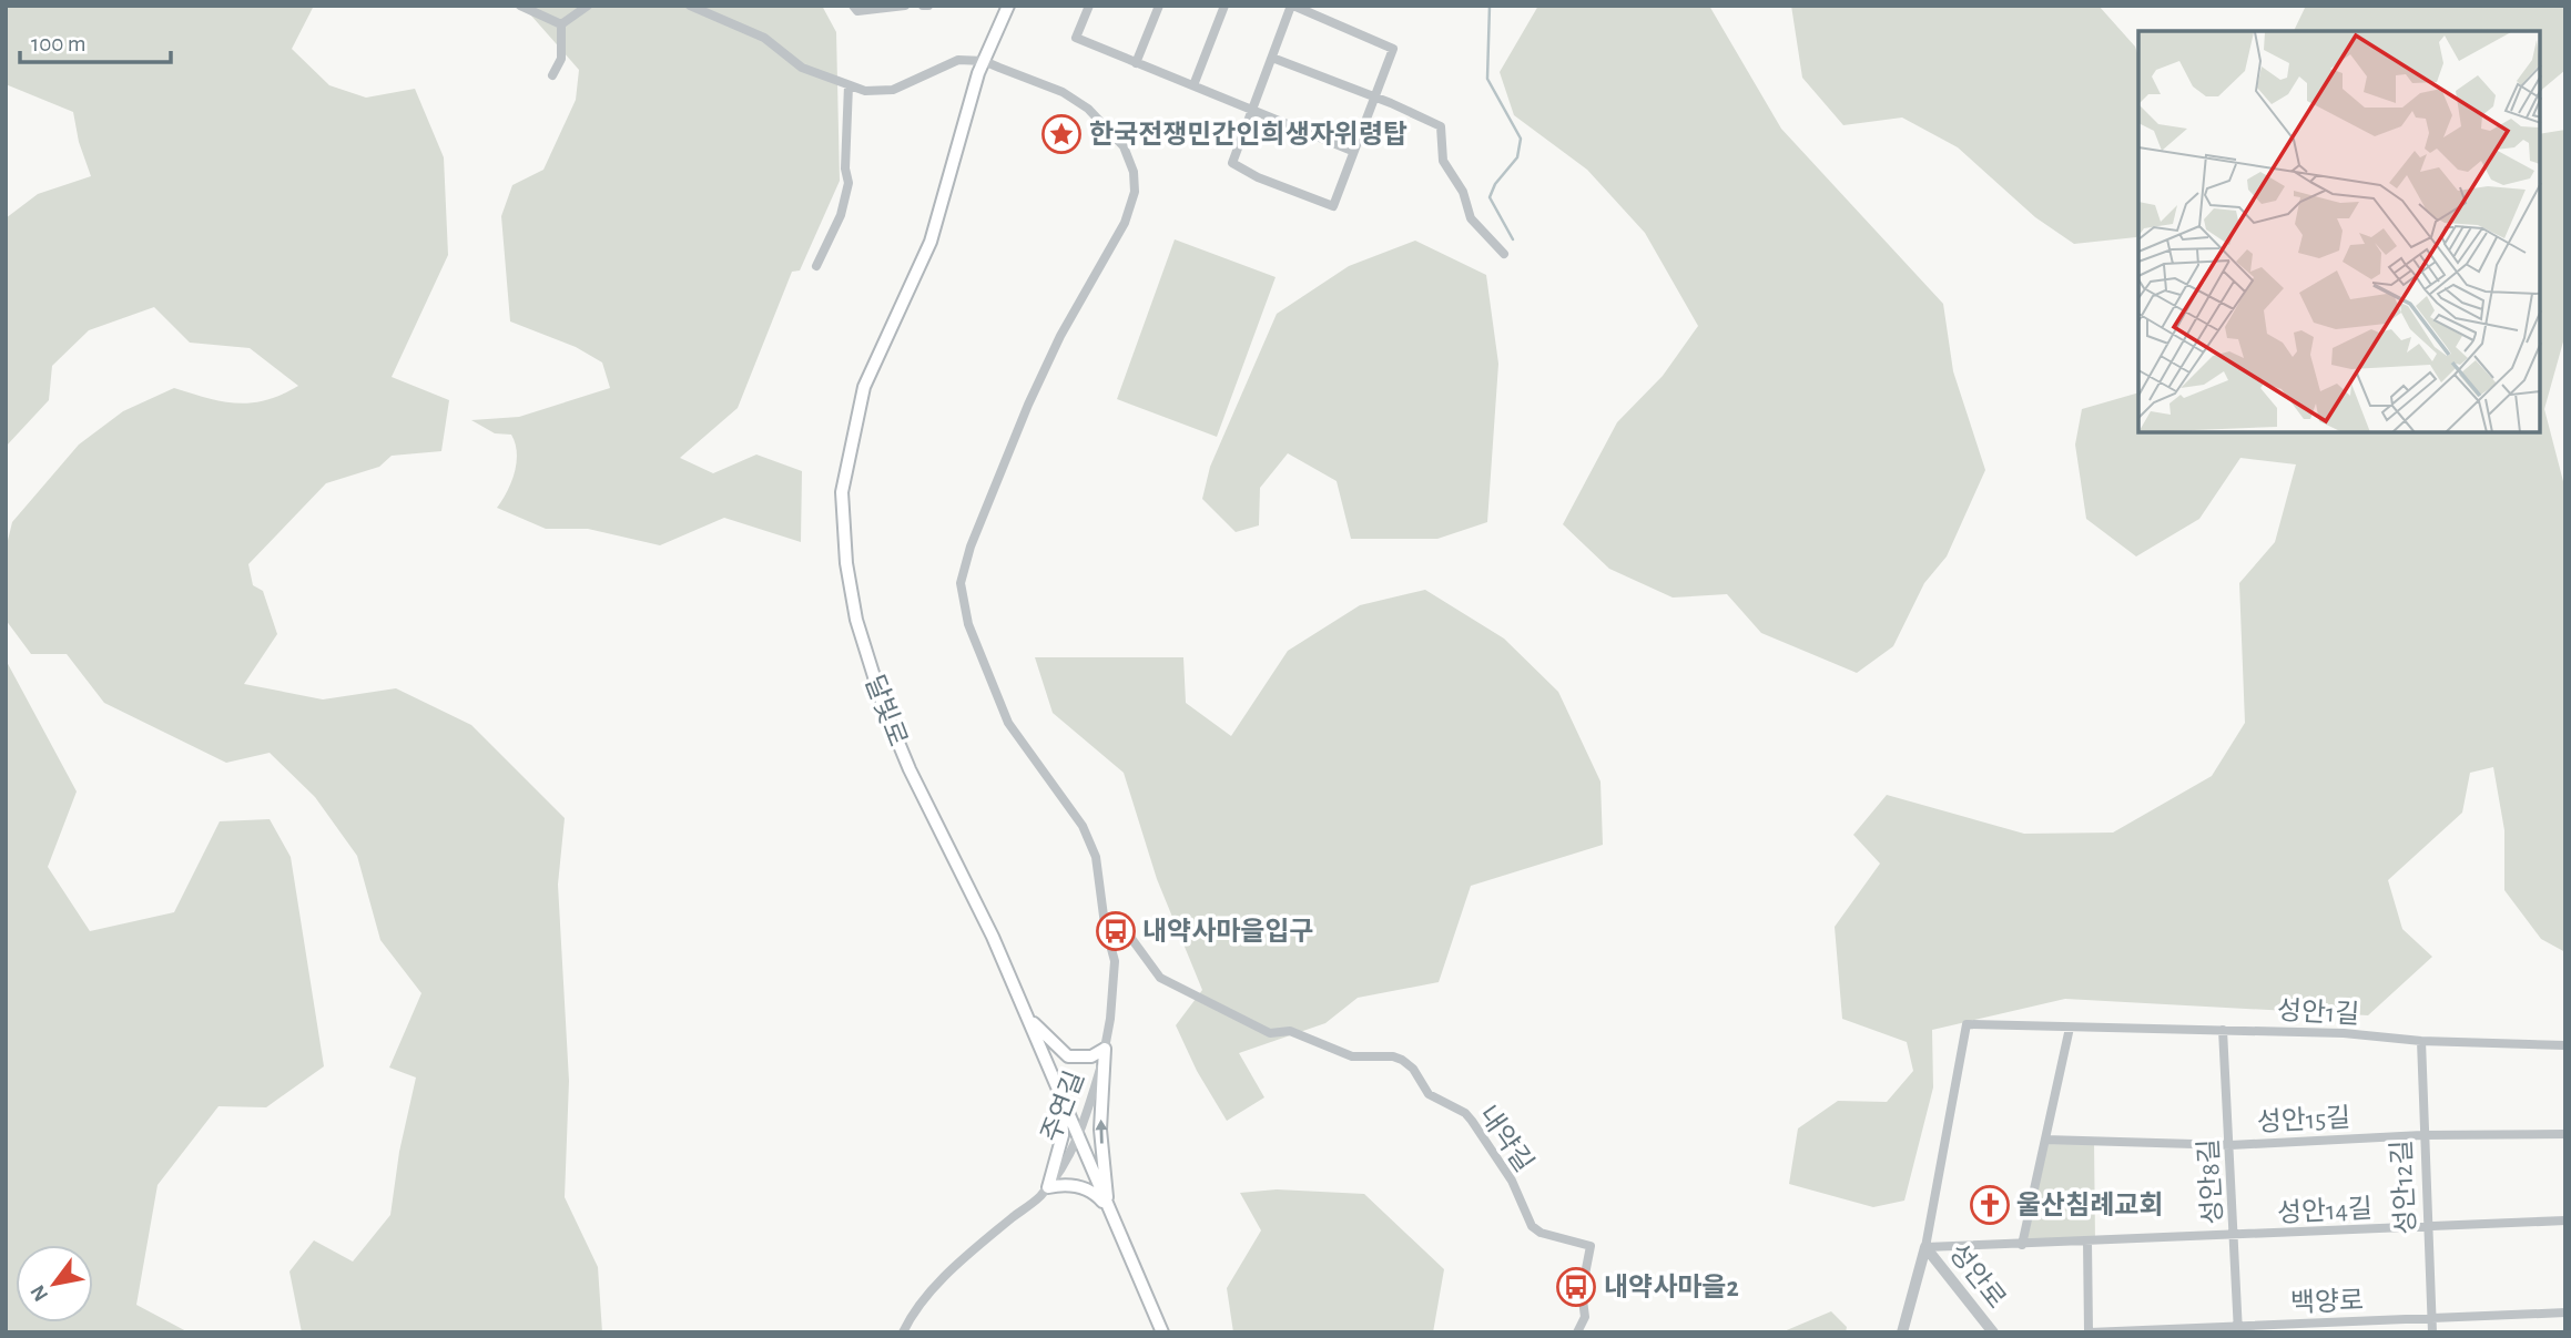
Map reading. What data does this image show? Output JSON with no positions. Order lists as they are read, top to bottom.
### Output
{
  "streets": {
    "main road": ["달빛로"],
    "street": [
      "성안1길",
      "주연길",
      "성안15길",
      "내약길",
      "성안8길",
      "성안12길",
      "성안14길",
      "성안로",
      "백양로"
    ]
  },
  "crossings": [
    ["달빛로", "주연길"],
    ["성안1길", "성안8길"],
    ["성안1길", "성안12길"],
    ["성안1길", "성안14길"],
    ["성안1길", "성안로"],
    ["주연길", "내약길"],
    ["성안15길", "성안8길"],
    ["성안15길", "성안12길"],
    ["성안8길", "성안14길"],
    ["성안8길", "백양로"],
    ["성안12길", "성안14길"],
    ["성안12길", "백양로"],
    ["성안14길", "성안로"]
  ],
  "places": {
    "place": ["한국전쟁민간인희생자위령탑"],
    "bus stop": ["내약사마을입구", "내약사마을2"],
    "church": ["울산침례교회"]
  },
  "scale_bar": "100 m",
  "north": "bottom left"
}
